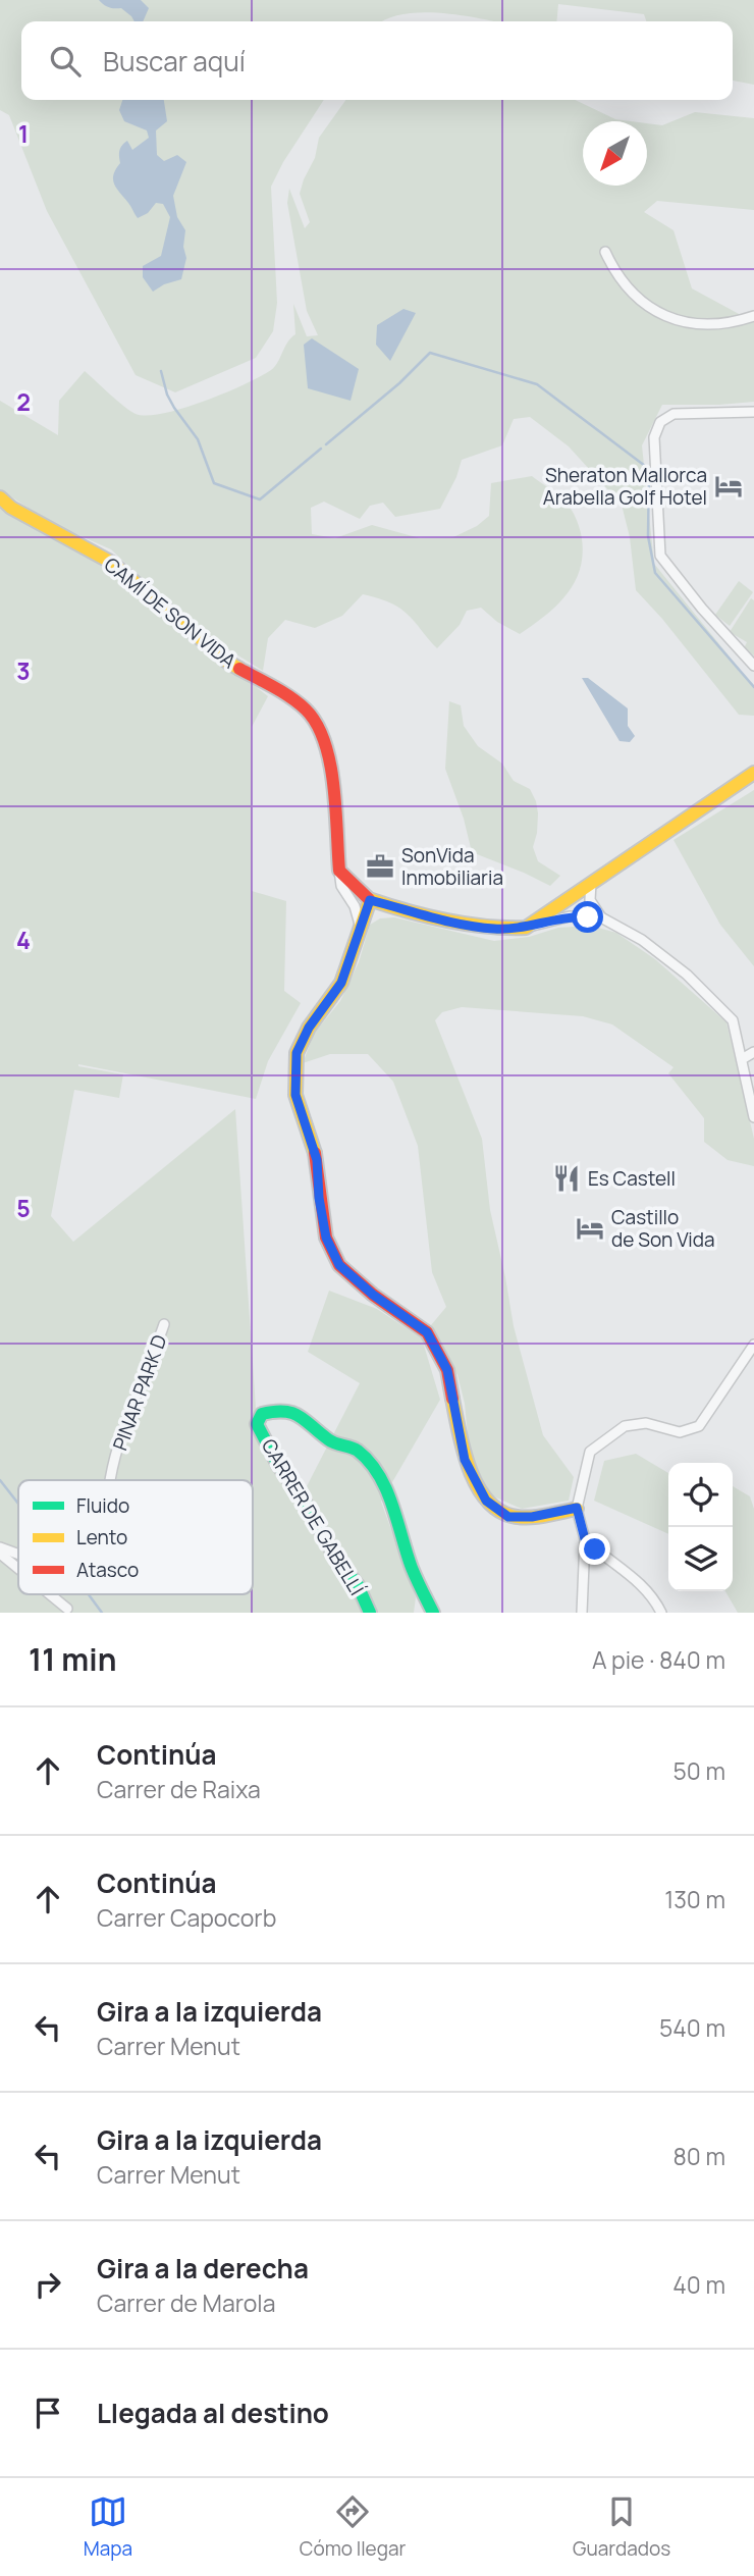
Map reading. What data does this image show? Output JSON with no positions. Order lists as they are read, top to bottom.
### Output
{
  "streets": {
    "street": ["CAMÍ DE SON VIDA", "PINAR PARK D", "CARRER DE GABELLÍ"]
  },
  "places": {
    "hotel": ["Sheraton Mallorca Arabella Golf Hotel", "Castillo de Son Vida"],
    "office": ["SonVida Inmobiliaria"],
    "restaurant": ["Es Castell"]
  },
  "legend": ["Fluido", "Lento", "Atasco"],
  "north": "bottom left",
  "page": {
    "search": "Buscar aquí",
    "heading": ["11 min", "A pie · 840 m"],
    "list": [
      ["Continúa", "Carrer de Raixa", "50 m"],
      ["Continúa", "Carrer Capocorb", "130 m"],
      ["Gira a la izquierda", "Carrer Menut", "540 m"],
      ["Gira a la izquierda", "Carrer Menut", "80 m"],
      ["Gira a la derecha", "Carrer de Marola", "40 m"],
      "Llegada al destino"
    ],
    "nav": ["Mapa", "Cómo llegar", "Guardados"]
  },
  "grid": {
    "rows": [
      "1",
      "2",
      "3",
      "4",
      "5"
    ]
  }
}
